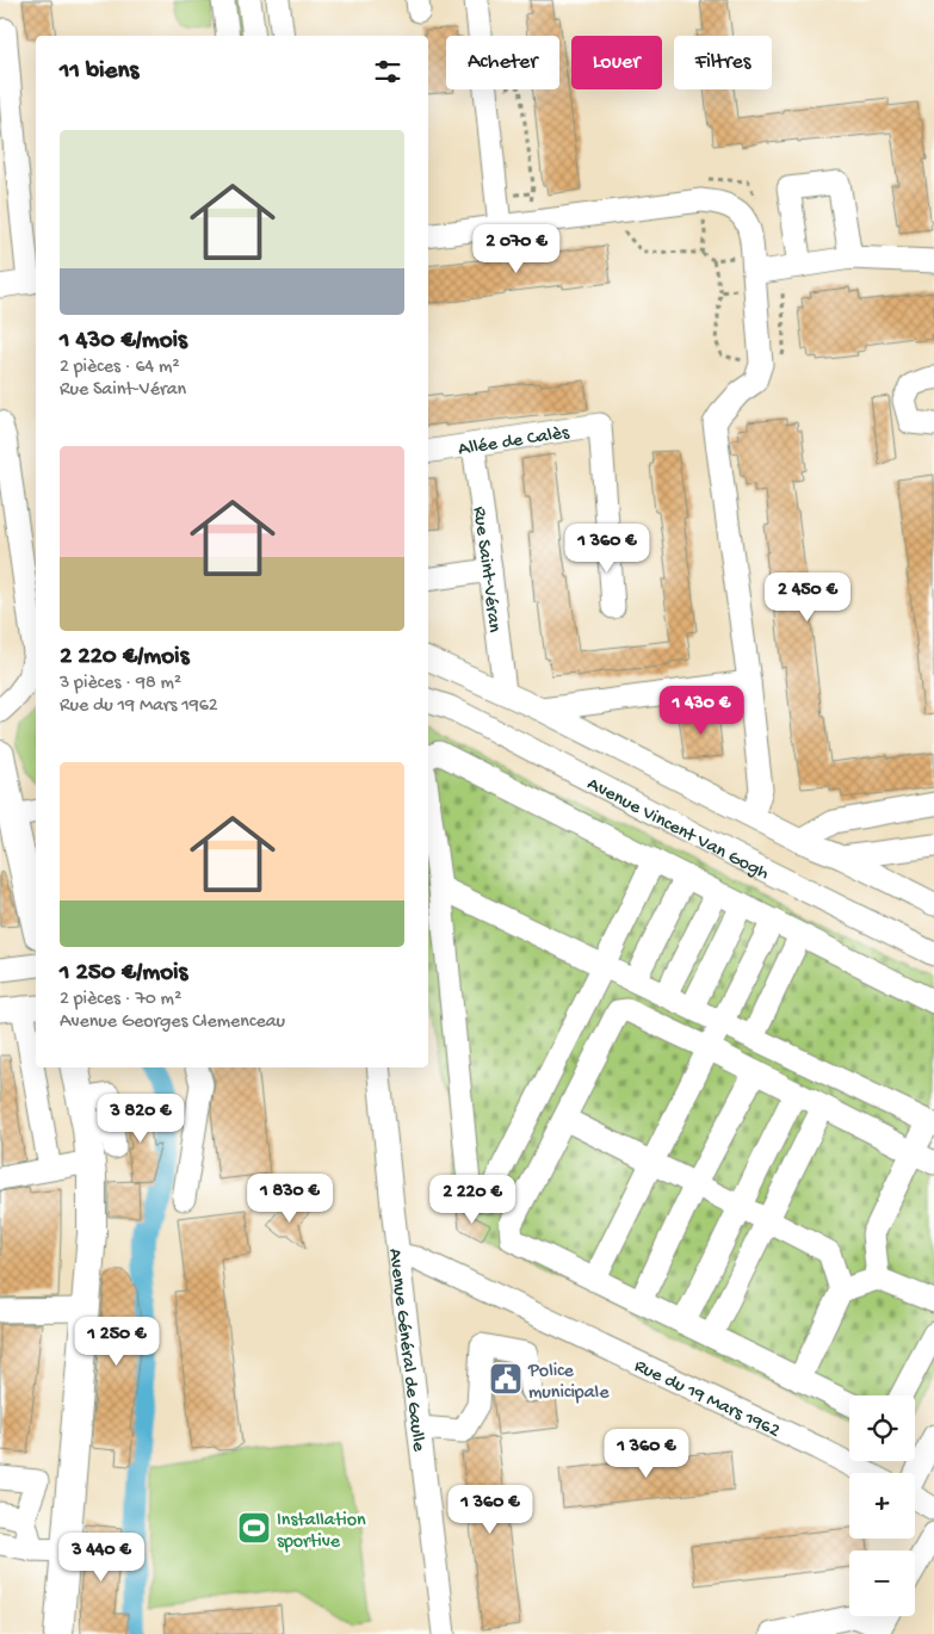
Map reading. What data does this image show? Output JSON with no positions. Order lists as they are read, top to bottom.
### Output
{
  "streets": {
    "street": [
      "Allée de Calès",
      "Rue Saint-Véran",
      "Avenue Vincent Van Gogh",
      "Avenue Général de Gaulle",
      "Rue du 19 Mars 1962"
    ]
  },
  "crossings": [
    ["Allée de Calès", "Rue Saint-Véran"],
    ["Avenue Général de Gaulle", "Rue du 19 Mars 1962"]
  ],
  "places": {
    "public building": ["Police municipale"],
    "sports": ["Installation sportive"]
  },
  "page": {
    "chip": ["Acheter", "Louer", "Filtres"],
    "heading": "11 biens",
    "list": [
      {
        "name": "1 430 €/mois",
        "note": "2 pièces · 64 m² · Rue Saint-Véran"
      },
      {
        "name": "2 220 €/mois",
        "note": "3 pièces · 98 m² · Rue du 19 Mars 1962"
      },
      {
        "name": "1 250 €/mois",
        "note": "2 pièces · 70 m² · Avenue Georges Clemenceau"
      }
    ],
    "price": [
      "2 070 €",
      "1 360 €",
      "2 450 €",
      "1 430 €",
      "3 820 €",
      "1 830 €",
      "2 220 €",
      "1 250 €",
      "1 360 €",
      "1 360 €",
      "3 440 €"
    ],
    "map_buttons": ["+", "−"]
  }
}
